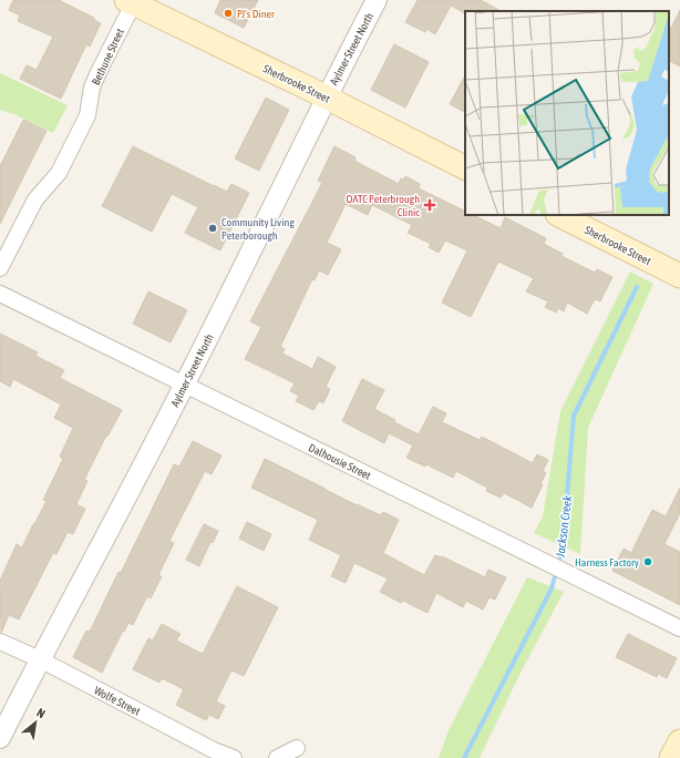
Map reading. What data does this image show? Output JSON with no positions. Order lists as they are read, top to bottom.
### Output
{
  "streets": {
    "main road": ["Sherbrooke Street"],
    "street": [
      "Aylmer Street North",
      "Bethune Street",
      "Dalhousie Street",
      "Wolfe Street"
    ]
  },
  "crossings": [
    ["Aylmer Street North", "Sherbrooke Street"],
    ["Aylmer Street North", "Dalhousie Street"],
    ["Aylmer Street North", "Wolfe Street"],
    ["Bethune Street", "Sherbrooke Street"]
  ],
  "water": ["Jackson Creek"],
  "places": {
    "other": ["PJ's Diner", "Community Living Peterborough", "Harness Factory"],
    "health": ["OATC Peterbrough Clinic"]
  },
  "north": "top right"
}
